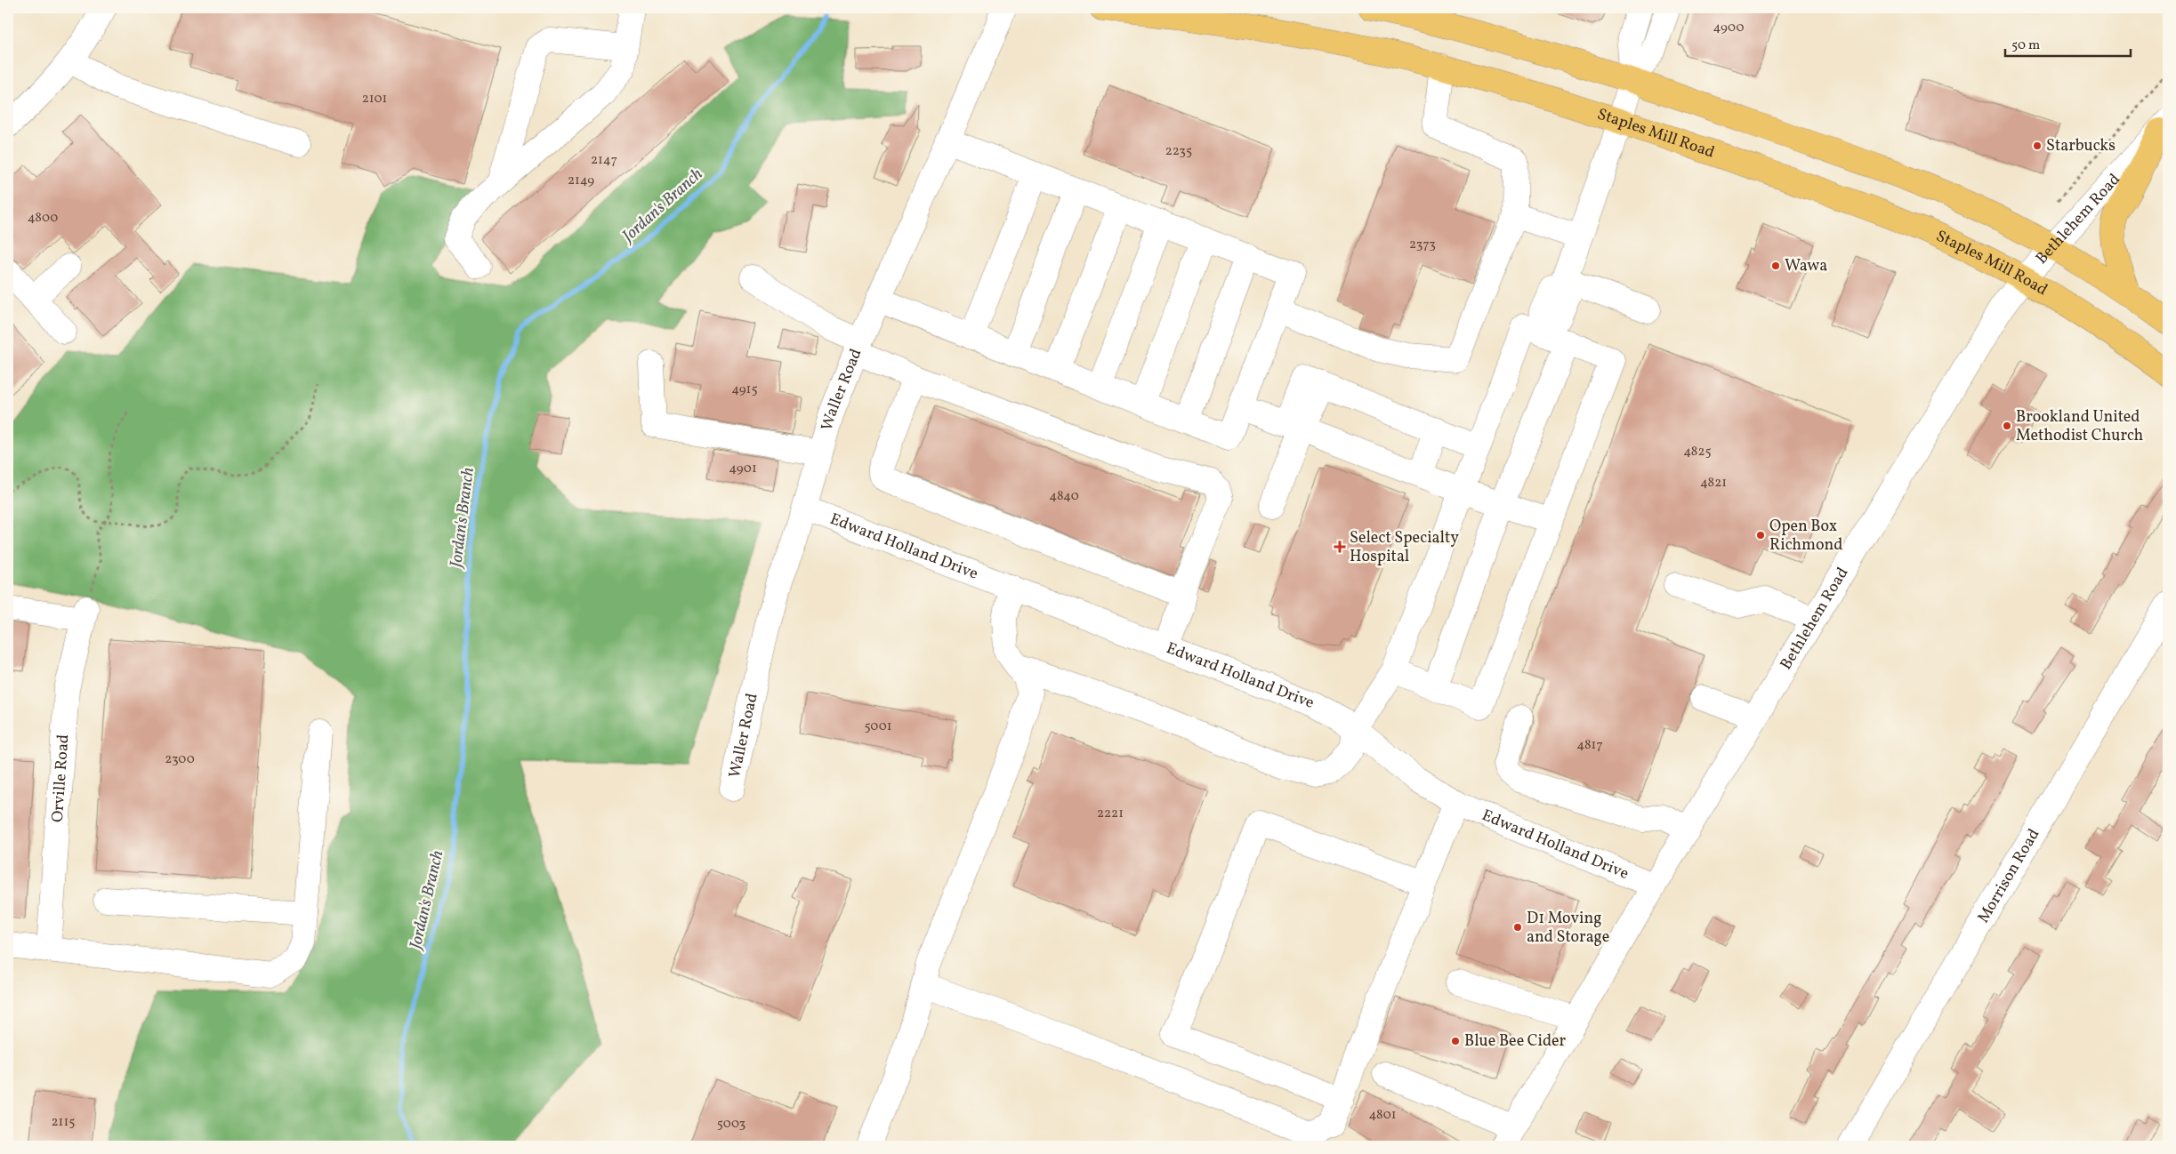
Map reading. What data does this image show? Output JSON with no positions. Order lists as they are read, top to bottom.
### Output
{
  "streets": {
    "main road": ["Staples Mill Road"],
    "street": [
      "Bethlehem Road",
      "Waller Road",
      "Edward Holland Drive",
      "Orville Road",
      "Morrison Road"
    ]
  },
  "crossings": [
    ["Staples Mill Road", "Bethlehem Road"],
    ["Bethlehem Road", "Edward Holland Drive"],
    ["Waller Road", "Edward Holland Drive"]
  ],
  "water": ["Jordan's Branch"],
  "places": {
    "other": [
      "Starbucks",
      "Wawa",
      "Brookland United Methodist Church",
      "Open Box Richmond",
      "D1 Moving and Storage",
      "Blue Bee Cider"
    ],
    "health": ["Select Specialty Hospital"]
  },
  "house_numbers": [
    "4900",
    "2101",
    "2235",
    "2147",
    "2149",
    "4800",
    "2373",
    "4915",
    "4825",
    "4901",
    "4821",
    "4840",
    "5001",
    "4817",
    "2300",
    "2221",
    "4801",
    "2115",
    "5003"
  ],
  "scale_bar": "50 m"
}
